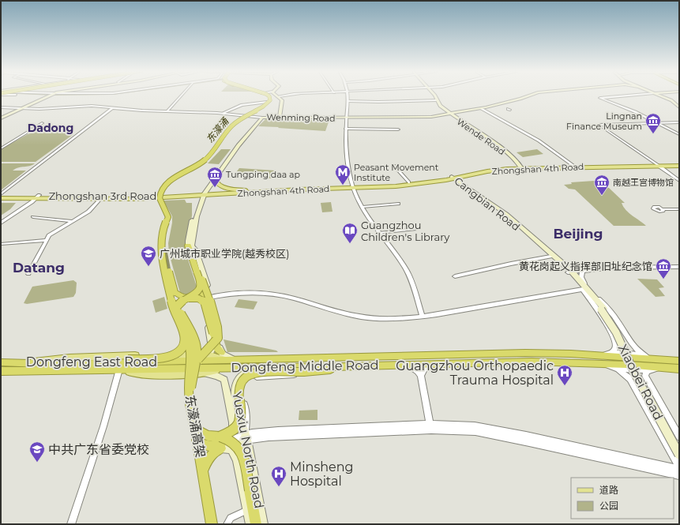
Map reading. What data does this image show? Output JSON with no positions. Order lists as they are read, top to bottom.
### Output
{
  "streets": {
    "highway": ["Dongfeng East Road", "Dongfeng Middle Road", "东濠涌高架"],
    "main road": [
      "Wenming Road",
      "Wende Road",
      "Zhongshan 4th Road",
      "Zhongshan 3rd Road",
      "Cangbian Road",
      "Xiaobei Road",
      "Yuexiu North Road"
    ]
  },
  "crossings": [
    ["Wenming Road", "Wende Road"],
    ["Wende Road", "Zhongshan 4th Road"],
    ["Zhongshan 4th Road", "Zhongshan 3rd Road"],
    ["Zhongshan 4th Road", "Cangbian Road"],
    ["Cangbian Road", "Dongfeng Middle Road"],
    ["Cangbian Road", "Xiaobei Road"],
    ["Dongfeng East Road", "Dongfeng Middle Road"],
    ["Dongfeng Middle Road", "Xiaobei Road"],
    ["Dongfeng Middle Road", "Yuexiu North Road"]
  ],
  "districts": ["Dadong", "Beijing", "Datang"],
  "water": ["东濠涌"],
  "places": {
    "museum": [
      "Lingnan Finance Museum",
      "Tungping daa ap",
      "南越王宫博物馆",
      "黄花岗起义指挥部旧址纪念馆"
    ],
    "metro station": ["Peasant Movement Institute"],
    "library": ["Guangzhou Children's Library"],
    "school or university": ["广州城市职业学院(越秀校区)", "中共广东省委党校"],
    "hospital": ["Guangzhou Orthopaedic Trauma Hospital", "Minsheng Hospital"]
  },
  "legend": ["道路", "公园"]
}
